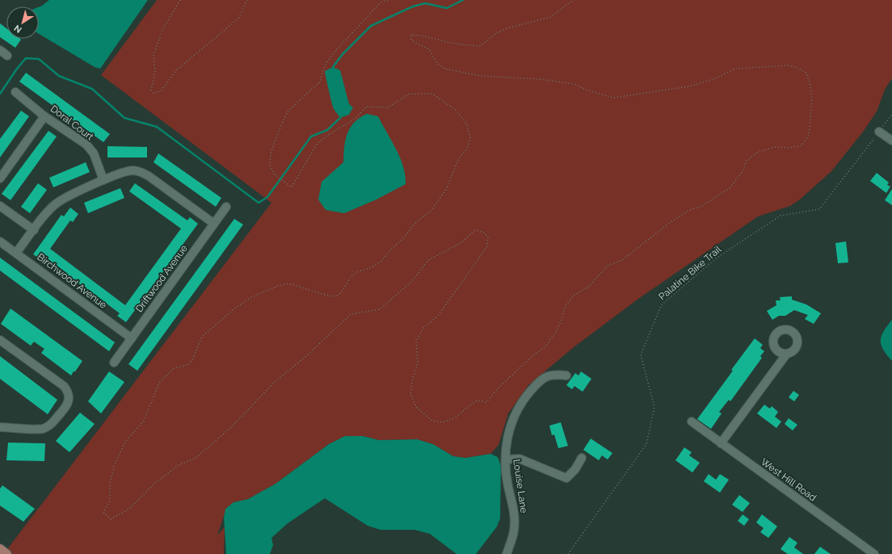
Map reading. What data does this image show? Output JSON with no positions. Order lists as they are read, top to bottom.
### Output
{
  "streets": {
    "street": [
      "Doral Court",
      "Driftwood Avenue",
      "Birchwood Avenue",
      "West Hill Road",
      "Louise Lane"
    ],
    "path": ["Palatine Bike Trail"]
  },
  "crossings": [
    ["Driftwood Avenue", "Birchwood Avenue"]
  ],
  "north": "bottom left"
}
